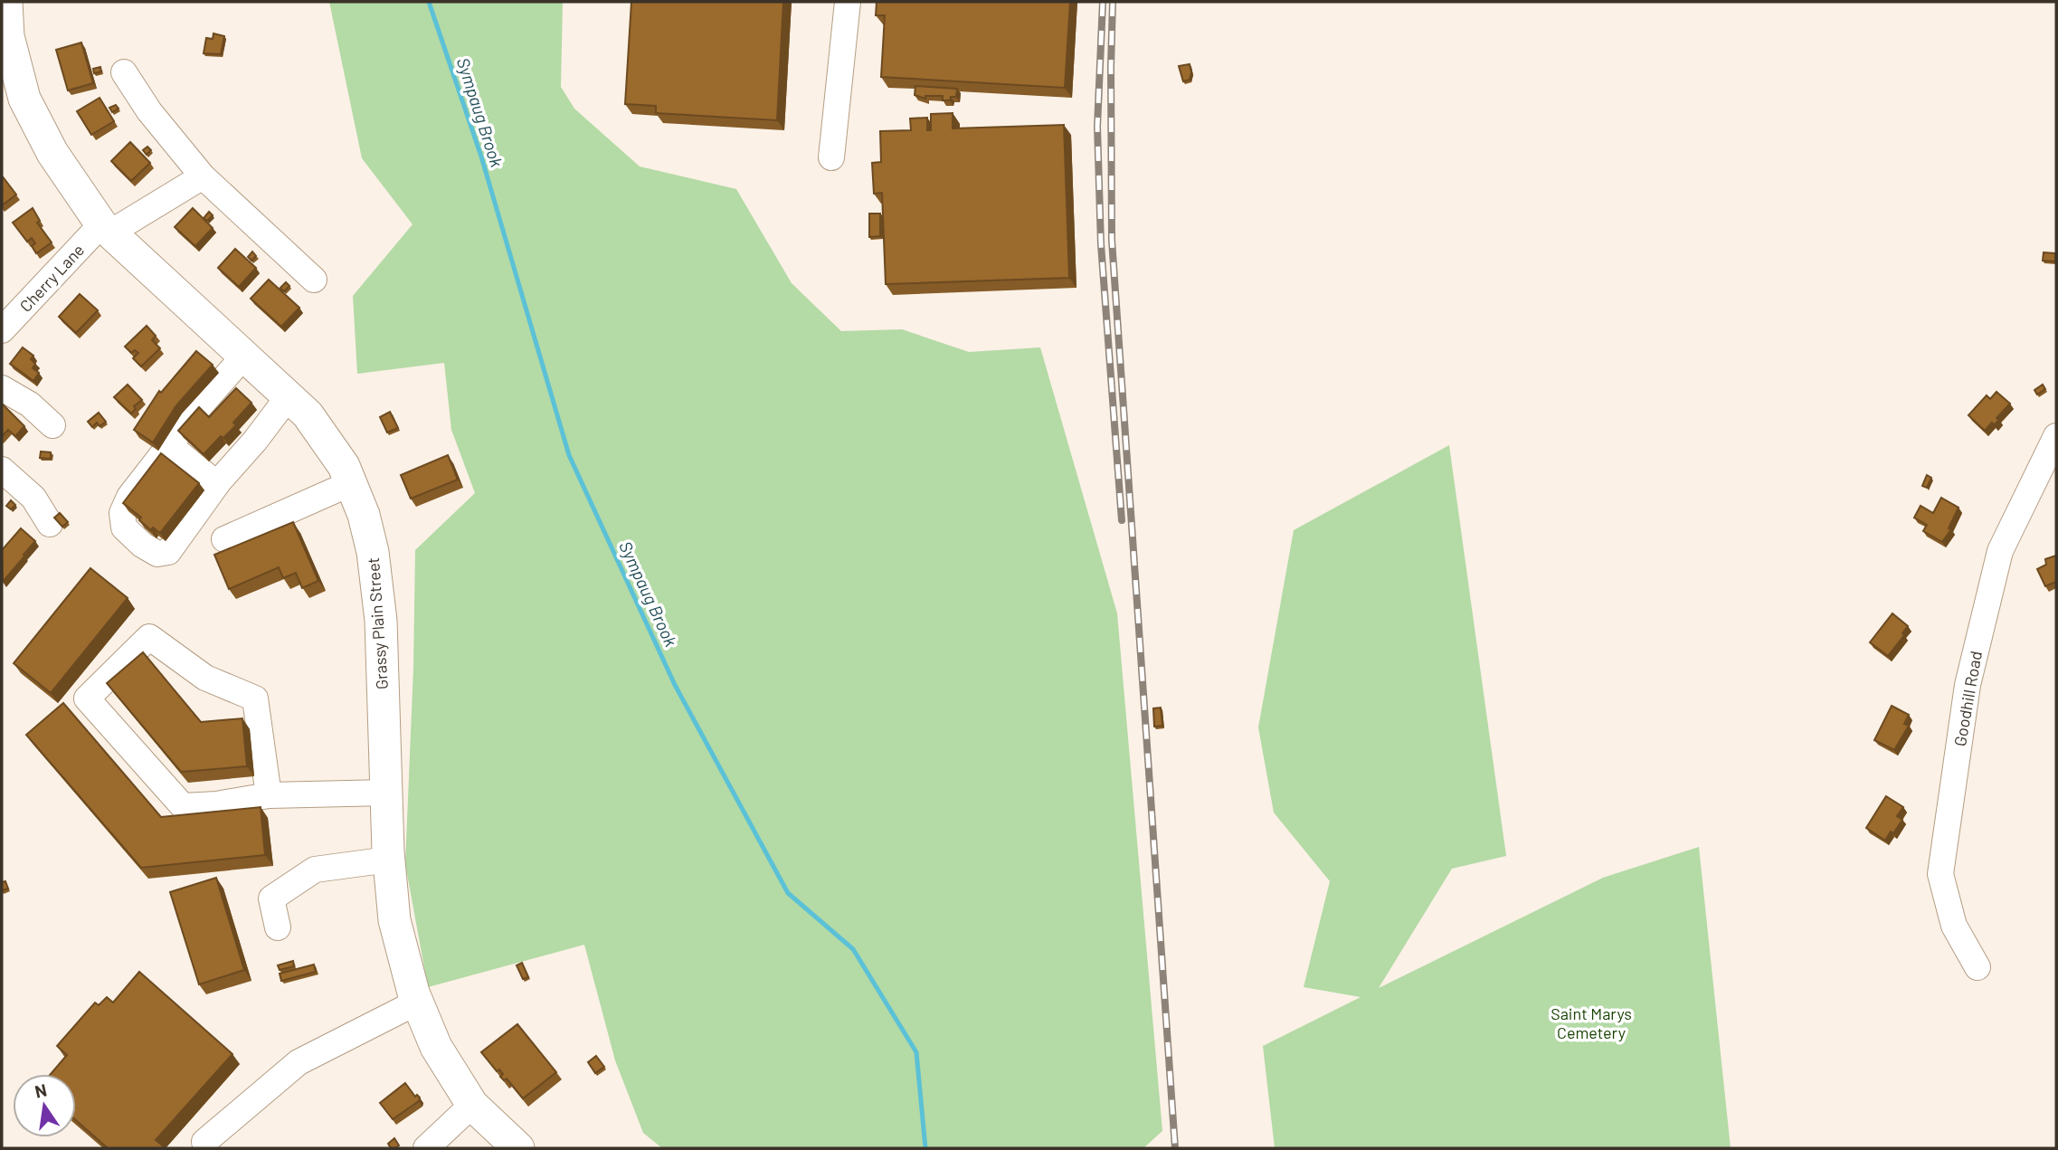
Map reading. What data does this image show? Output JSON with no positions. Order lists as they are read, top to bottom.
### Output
{
  "streets": {
    "main road": ["Grassy Plain Street"],
    "street": ["Cherry Lane", "Goodhill Road"]
  },
  "crossings": [
    ["Cherry Lane", "Grassy Plain Street"]
  ],
  "water": ["Sympaug Brook"],
  "parks": ["Saint Marys Cemetery"],
  "north": "top"
}
